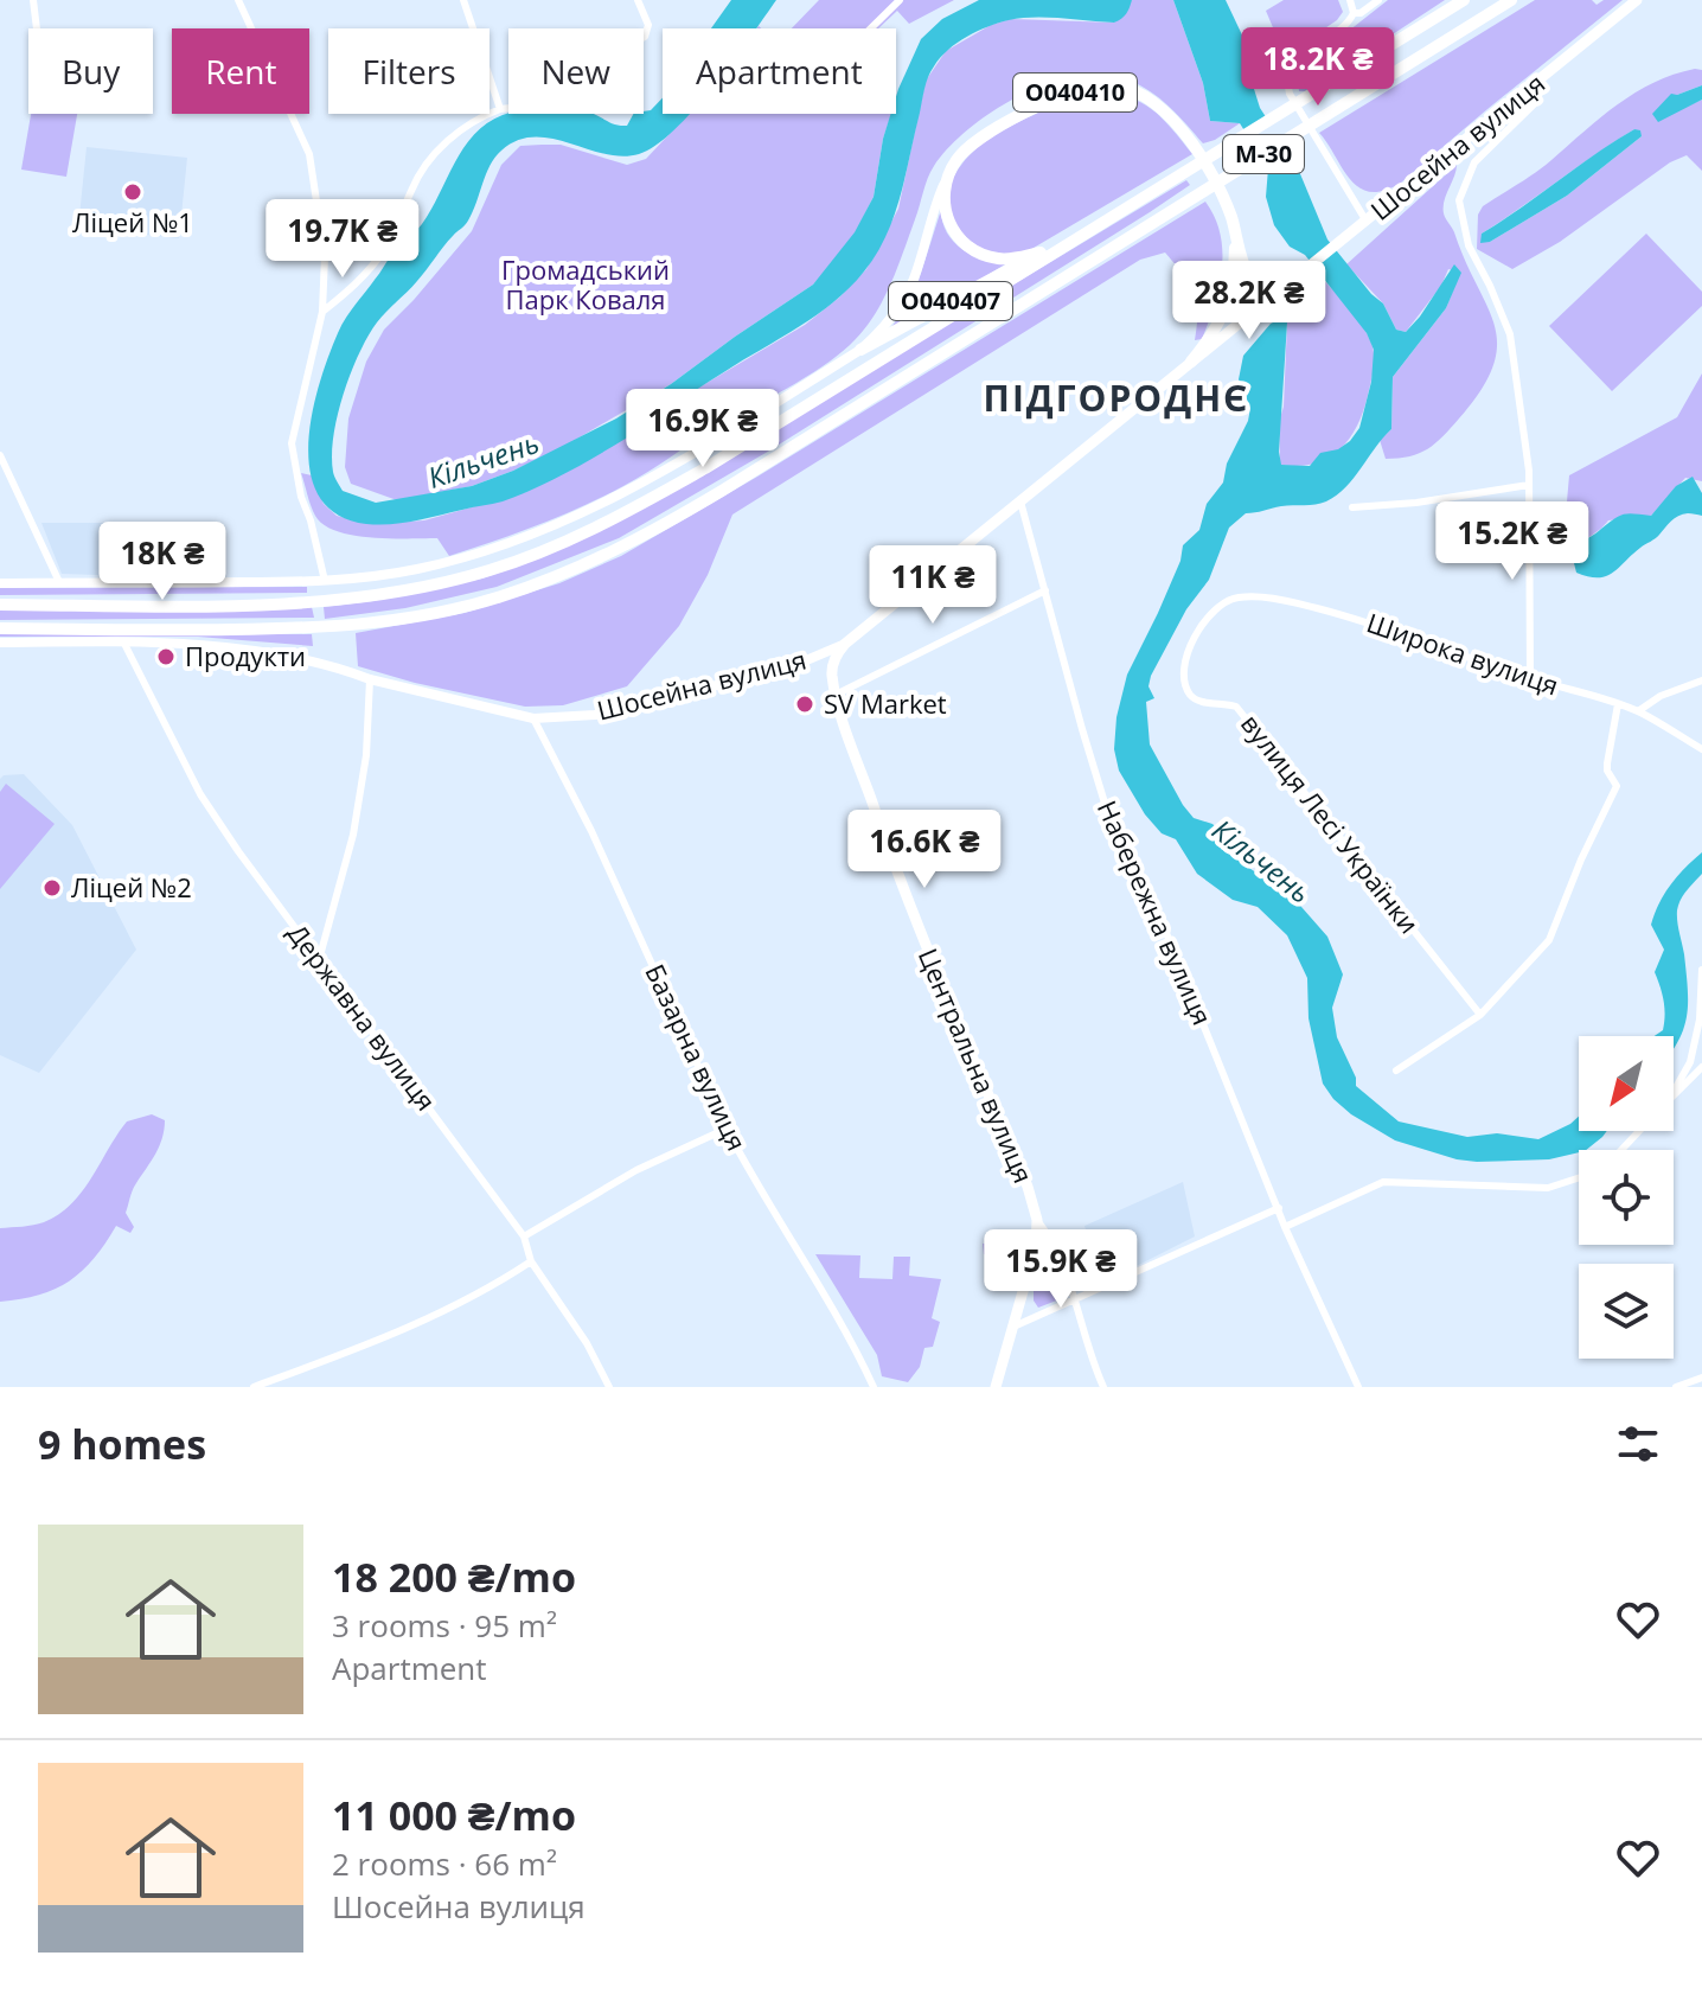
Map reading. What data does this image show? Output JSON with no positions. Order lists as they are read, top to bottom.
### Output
{
  "streets": {
    "highway": ["О040410", "М-30", "О040407"],
    "main road": ["Шосейна вулиця", "Центральна вулиця"],
    "street": [
      "Широка вулиця",
      "вулиця Лесі Українки",
      "Набережна вулиця",
      "Державна вулиця",
      "Базарна вулиця"
    ]
  },
  "crossings": [
    ["О040410", "Шосейна вулиця"],
    ["Шосейна вулиця", "Набережна вулиця"],
    ["Шосейна вулиця", "Державна вулиця"],
    ["Шосейна вулиця", "Базарна вулиця"],
    ["Шосейна вулиця", "Центральна вулиця"],
    ["Широка вулиця", "вулиця Лесі Українки"]
  ],
  "districts": ["ПІДГОРОДНЄ"],
  "water": ["Кільчень"],
  "parks": ["Громадський Парк Коваля"],
  "places": [
    "Ліцей №1",
    "Продукти",
    "SV Market",
    "Ліцей №2"
  ],
  "north": "bottom left",
  "page": {
    "price": [
      "18.2K ₴",
      "19.7K ₴",
      "28.2K ₴",
      "16.9K ₴",
      "15.2K ₴",
      "18K ₴",
      "11K ₴",
      "16.6K ₴",
      "15.9K ₴"
    ],
    "chip": [
      "Buy",
      "Rent",
      "Filters",
      "New",
      "Apartment"
    ],
    "heading": "9 homes",
    "list": [
      {
        "name": "18 200 ₴/mo",
        "note": "3 rooms · 95 m² · Apartment"
      },
      {
        "name": "11 000 ₴/mo",
        "note": "2 rooms · 66 m² · Шосейна вулиця"
      }
    ]
  }
}
